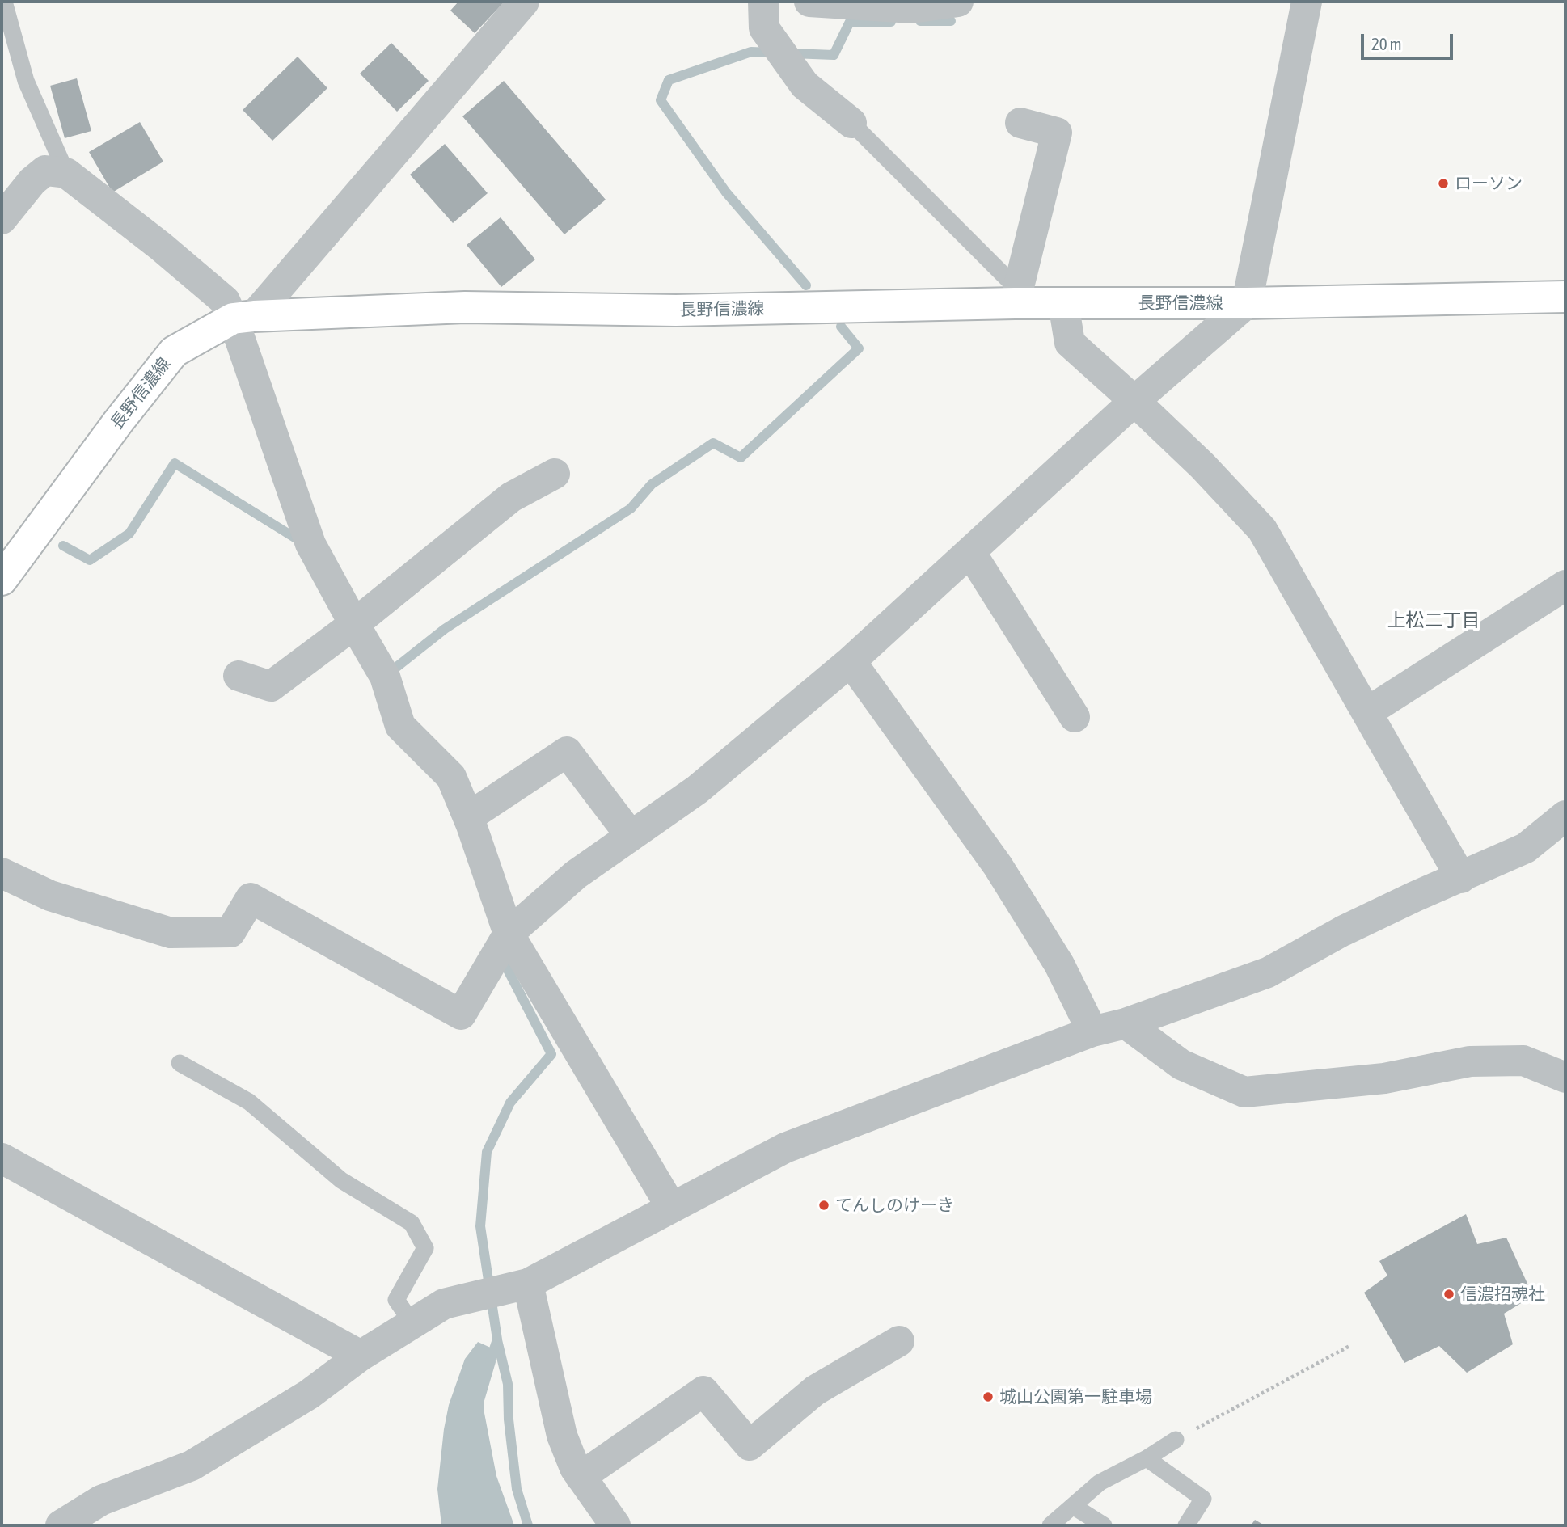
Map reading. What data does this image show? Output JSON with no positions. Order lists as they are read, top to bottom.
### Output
{
  "streets": {
    "main road": ["長野信濃線"]
  },
  "districts": ["上松二丁目"],
  "places": [
    "ローソン",
    "てんしのけーき",
    "信濃招魂社",
    "城山公園第一駐車場"
  ],
  "scale_bar": "20 m"
}
